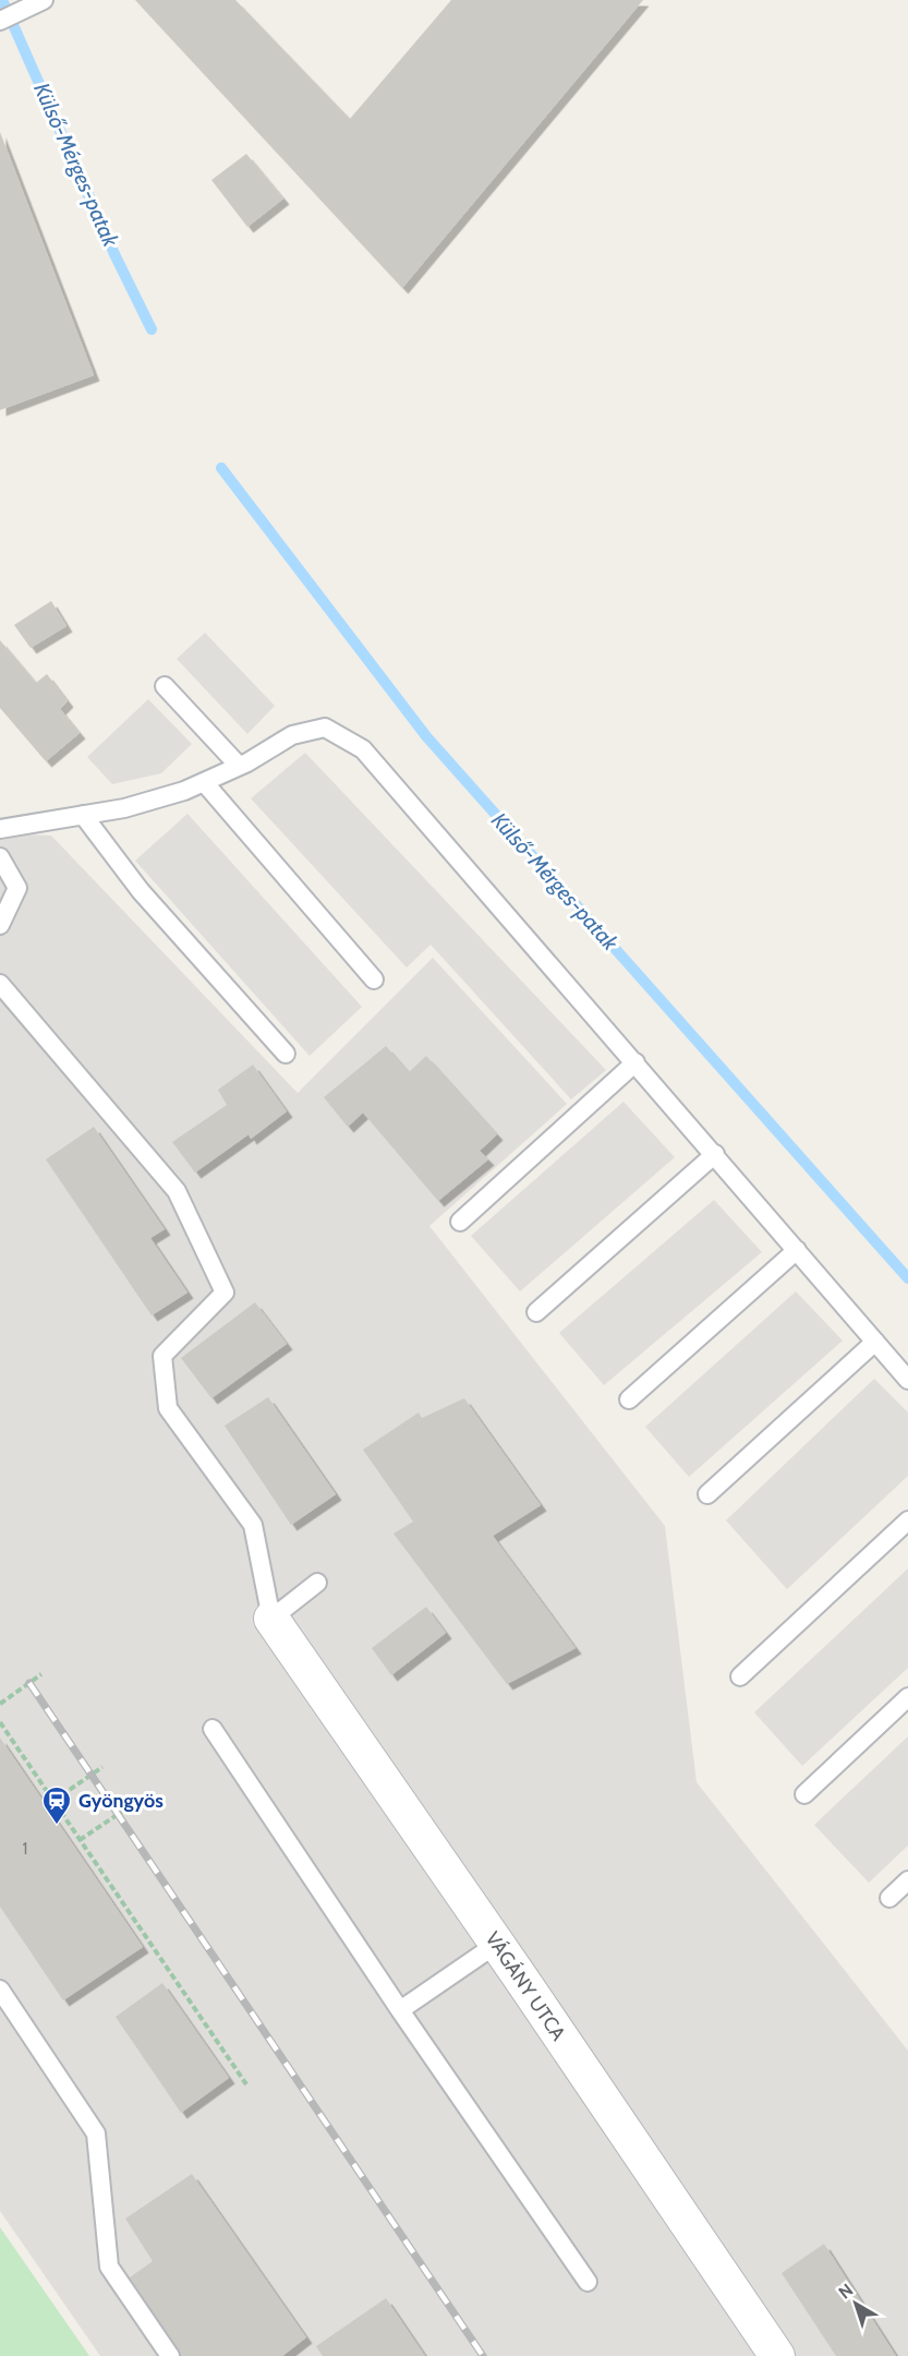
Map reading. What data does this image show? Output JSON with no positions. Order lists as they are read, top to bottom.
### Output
{
  "streets": {
    "street": ["VÁGÁNY UTCA"]
  },
  "water": ["Külső-Mérges-patak"],
  "places": {
    "station": ["Gyöngyös"]
  },
  "house_numbers": ["1"],
  "north": "top left"
}
